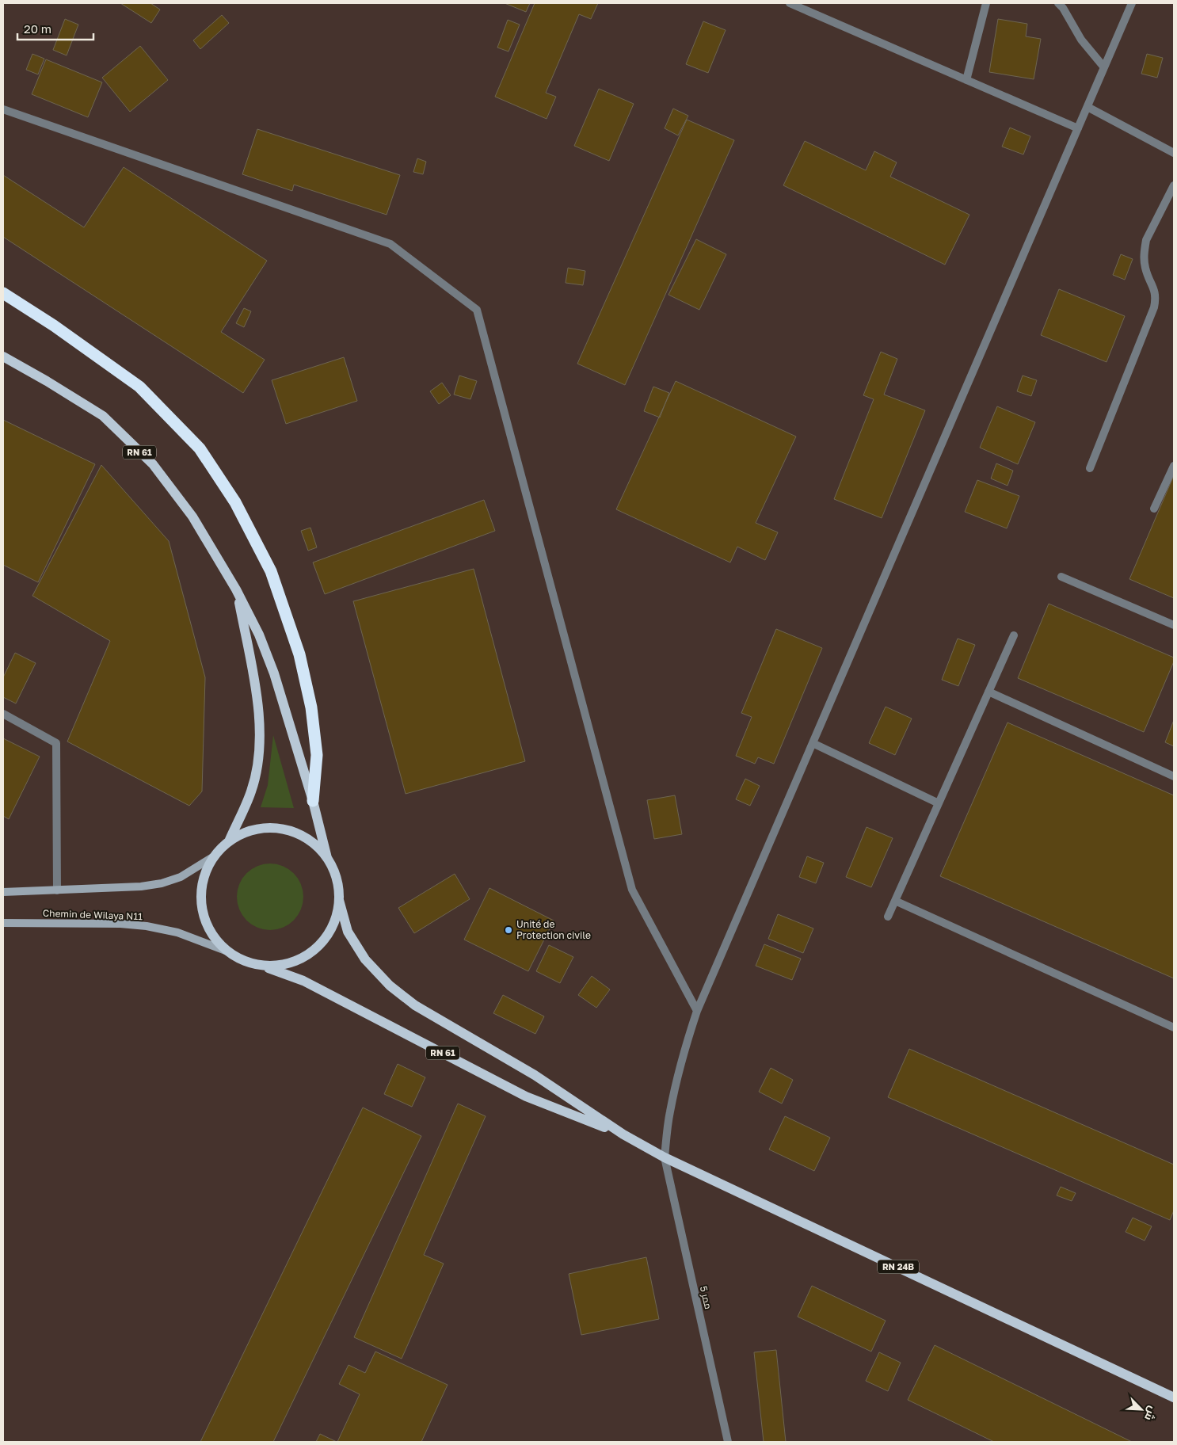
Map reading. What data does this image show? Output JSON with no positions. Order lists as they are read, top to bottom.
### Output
{
  "streets": {
    "main road": ["RN 61", "Chemin de Wilaya N11", "RN 24B"],
    "lane": ["ممر 5"]
  },
  "crossings": [
    ["RN 61", "Chemin de Wilaya N11"],
    ["RN 61", "RN 24B"],
    ["RN 24B", "ممر 5"]
  ],
  "places": ["Unité de Protection civile"],
  "scale_bar": "20 m",
  "north": "bottom right"
}
